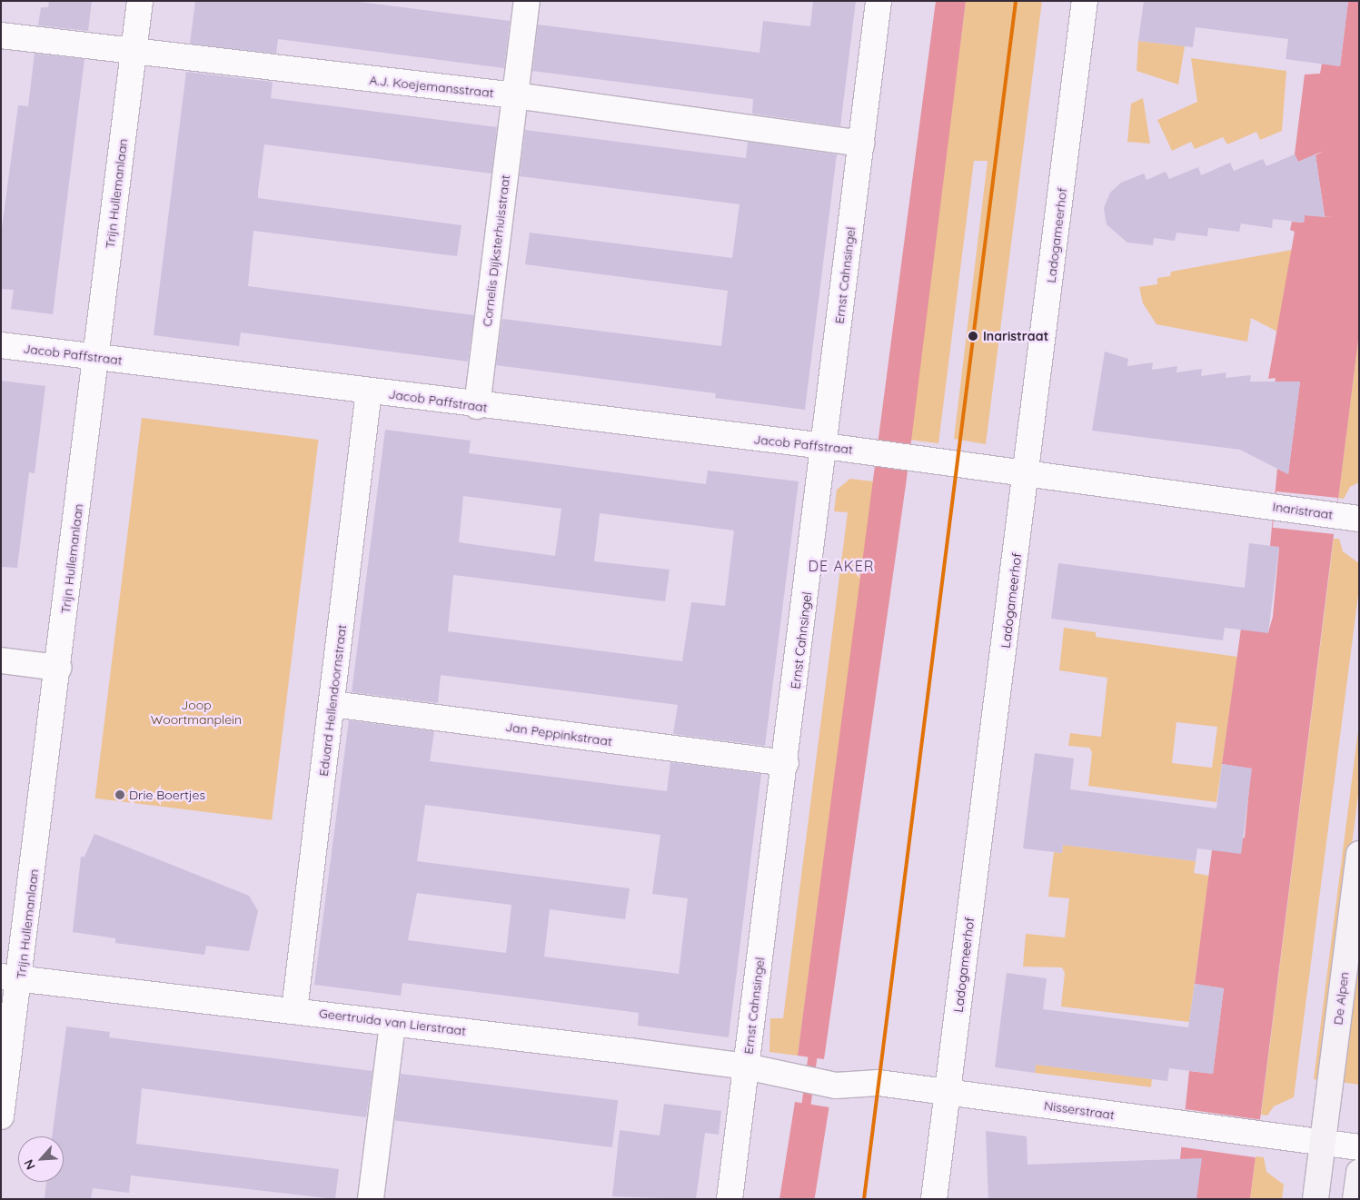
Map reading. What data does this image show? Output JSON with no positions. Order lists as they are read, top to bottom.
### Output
{
  "streets": {
    "main road": ["De Alpen"],
    "street": [
      "A.J. Koejemansstraat",
      "Trijn Hullemanlaan",
      "Ladogameerhof",
      "Cornelis Dijksterhuisstraat",
      "Ernst Cahnsingel",
      "Jacob Paffstraat",
      "Inaristraat",
      "Eduard Hellendoornstraat",
      "Jan Peppinkstraat",
      "Geertruida van Lierstraat",
      "Nisserstraat"
    ]
  },
  "crossings": [
    ["A.J. Koejemansstraat", "Trijn Hullemanlaan"],
    ["A.J. Koejemansstraat", "Cornelis Dijksterhuisstraat"],
    ["A.J. Koejemansstraat", "Ernst Cahnsingel"],
    ["Trijn Hullemanlaan", "Jacob Paffstraat"],
    ["Trijn Hullemanlaan", "Geertruida van Lierstraat"],
    ["Ladogameerhof", "Inaristraat"],
    ["Ladogameerhof", "Nisserstraat"],
    ["Cornelis Dijksterhuisstraat", "Jacob Paffstraat"],
    ["Ernst Cahnsingel", "Jacob Paffstraat"],
    ["Ernst Cahnsingel", "Jan Peppinkstraat"],
    ["Ernst Cahnsingel", "Geertruida van Lierstraat"],
    ["Jacob Paffstraat", "Inaristraat"],
    ["Jacob Paffstraat", "Eduard Hellendoornstraat"],
    ["Eduard Hellendoornstraat", "Jan Peppinkstraat"],
    ["Eduard Hellendoornstraat", "Geertruida van Lierstraat"],
    ["De Alpen", "Nisserstraat"],
    ["Geertruida van Lierstraat", "Nisserstraat"]
  ],
  "districts": ["DE AKER"],
  "parks": ["Joop Woortmanplein"],
  "places": ["Inaristraat", "Drie Boertjes"],
  "north": "bottom left"
}
